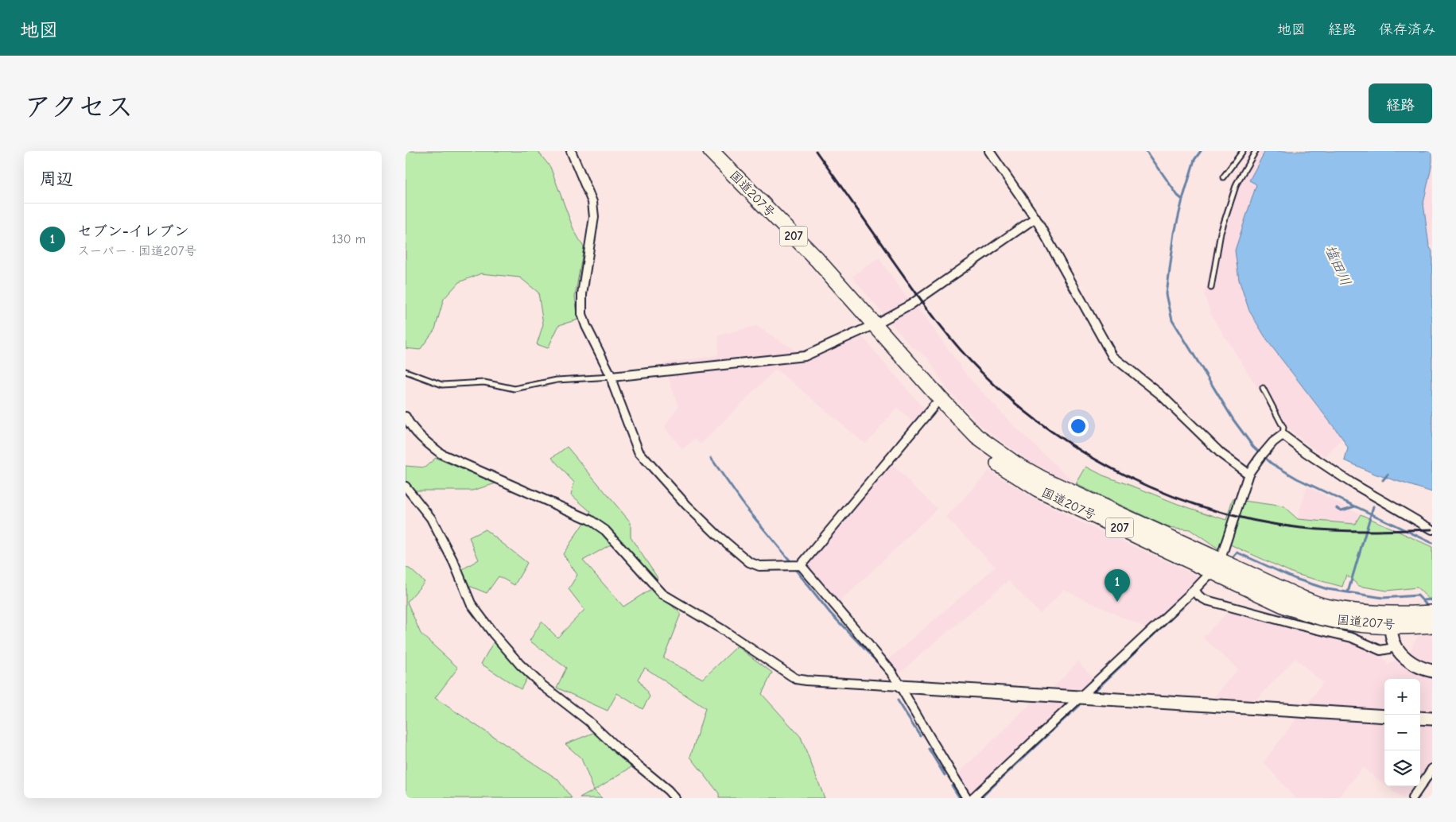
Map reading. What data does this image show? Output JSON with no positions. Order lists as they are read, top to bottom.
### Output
{
  "streets": {
    "highway": ["国道207号", "207"]
  },
  "water": ["塩田川"],
  "page": {
    "header": "地図",
    "nav": ["地図", "経路", "保存済み"],
    "title": "アクセス",
    "buttons": "経路",
    "heading": "周辺",
    "list": [
      {
        "mark": "1",
        "name": "セブン-イレブン",
        "note": "スーパー · 国道207号",
        "value": "130 m"
      }
    ],
    "pins": "1",
    "map_buttons": ["+", "−"]
  }
}
